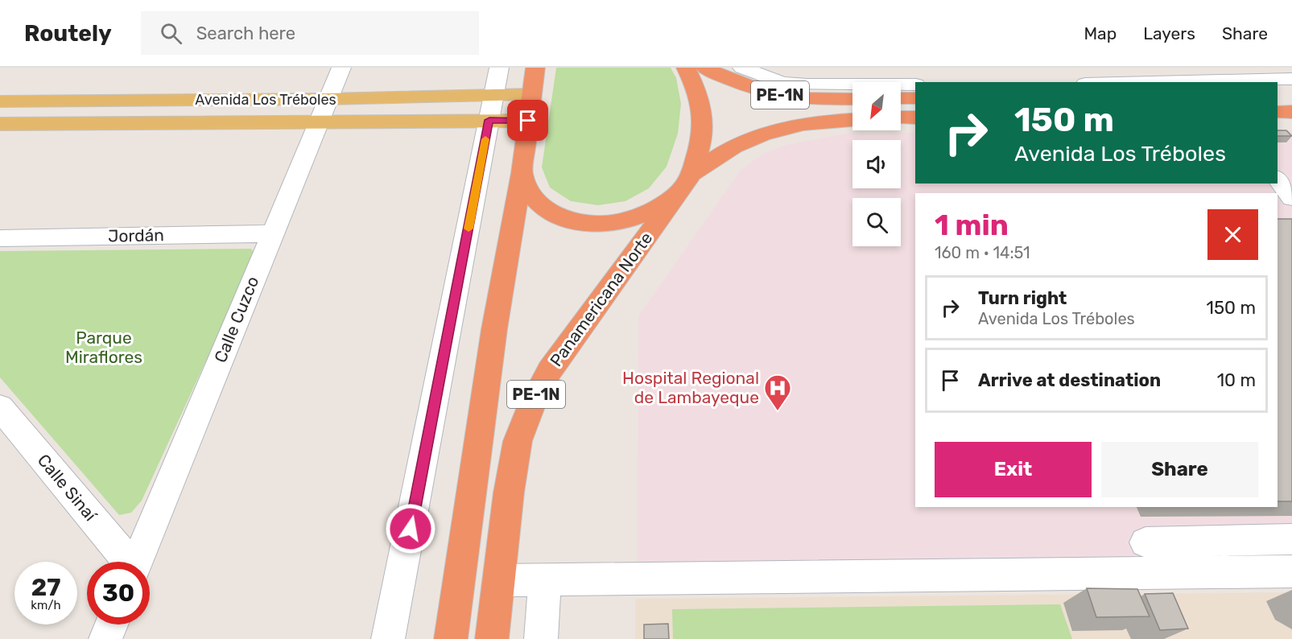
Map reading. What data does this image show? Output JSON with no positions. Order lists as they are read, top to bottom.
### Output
{
  "streets": {
    "highway": ["PE-1N", "Panamericana Norte"],
    "main road": ["Avenida Los Tréboles"],
    "street": ["Jordán", "Calle Cuzco", "Calle Sinaí"]
  },
  "crossings": [
    ["PE-1N", "Avenida Los Tréboles"],
    ["PE-1N", "Panamericana Norte"],
    ["Avenida Los Tréboles", "Calle Cuzco"],
    ["Jordán", "Calle Cuzco"]
  ],
  "parks": ["Parque Miraflores"],
  "places": {
    "hospital": ["Hospital Regional de Lambayeque"]
  },
  "north": "bottom left",
  "page": {
    "header": "Routely",
    "search": "Search here",
    "nav": ["Map", "Layers", "Share"],
    "turn": ["150 m", "Avenida Los Tréboles"],
    "heading": ["1 min", "160 m · 14:51"],
    "list": [
      {
        "name": "Turn right",
        "note": "Avenida Los Tréboles",
        "value": "150 m"
      },
      {
        "name": "Arrive at destination",
        "value": "10 m"
      }
    ],
    "buttons": ["Exit", "Share"],
    "speed": "27 km/h",
    "limit": "30"
  }
}
